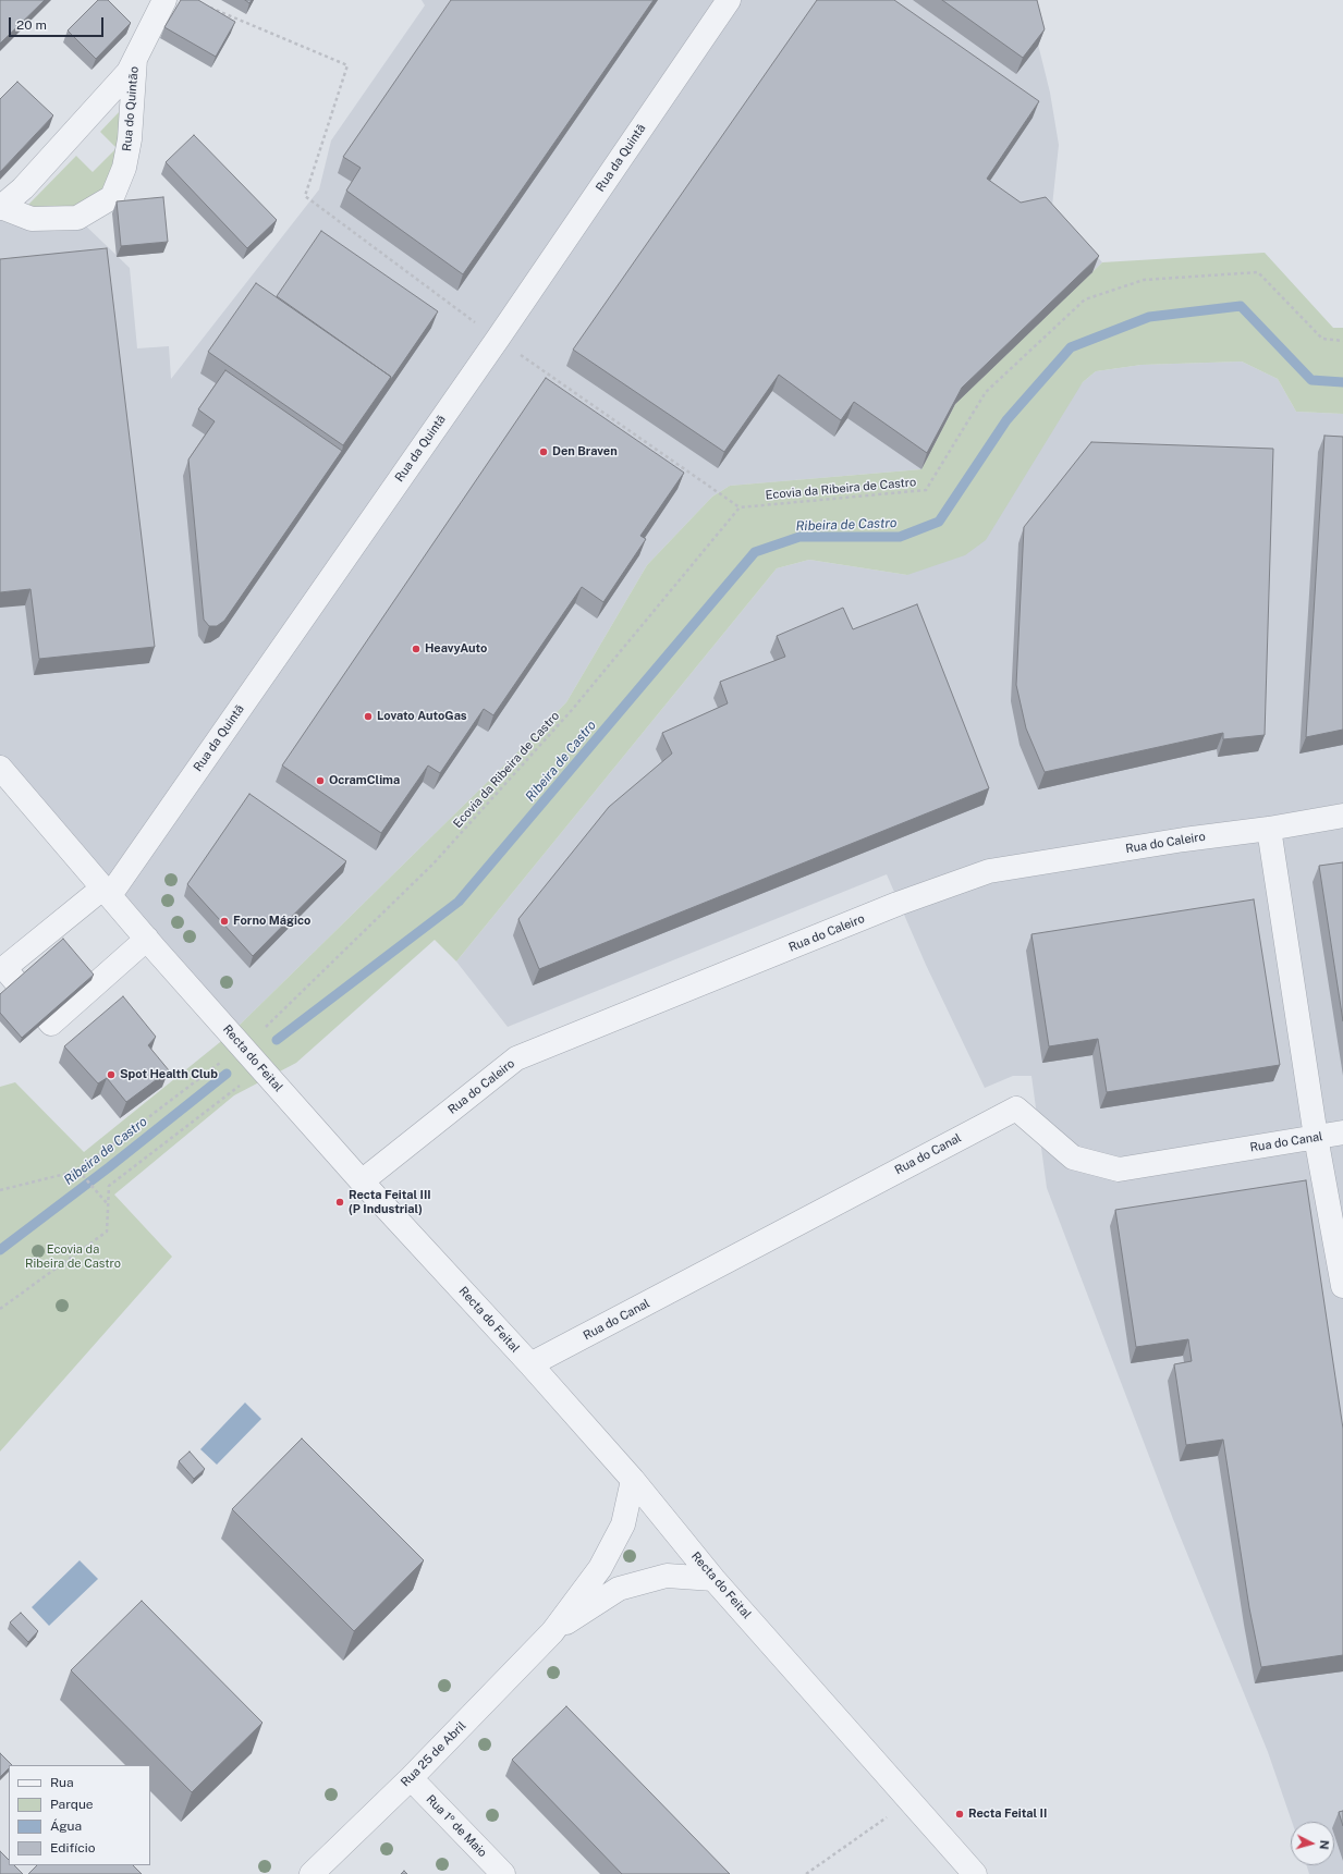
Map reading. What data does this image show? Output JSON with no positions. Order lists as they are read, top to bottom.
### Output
{
  "streets": {
    "street": [
      "Rua do Quintão",
      "Rua da Quintã",
      "Rua do Caleiro",
      "Recta do Feital",
      "Rua do Canal",
      "Rua 25 de Abril",
      "Rua 1º de Maio"
    ],
    "path": ["Ecovia da Ribeira de Castro"]
  },
  "crossings": [
    ["Rua da Quintã", "Recta do Feital"],
    ["Rua do Caleiro", "Recta do Feital"],
    ["Recta do Feital", "Rua do Canal"],
    ["Recta do Feital", "Rua 25 de Abril"],
    ["Rua 25 de Abril", "Rua 1º de Maio"]
  ],
  "water": ["Ribeira de Castro"],
  "parks": ["Ecovia da Ribeira de Castro"],
  "places": [
    "Den Braven",
    "HeavyAuto",
    "Lovato AutoGas",
    "OcramClima",
    "Forno Mágico",
    "Spot Health Club",
    "Recta Feital III (P Industrial)",
    "Recta Feital II"
  ],
  "legend": [
    "Rua",
    "Parque",
    "Água",
    "Edifício"
  ],
  "scale_bar": "20 m",
  "north": "right"
}
